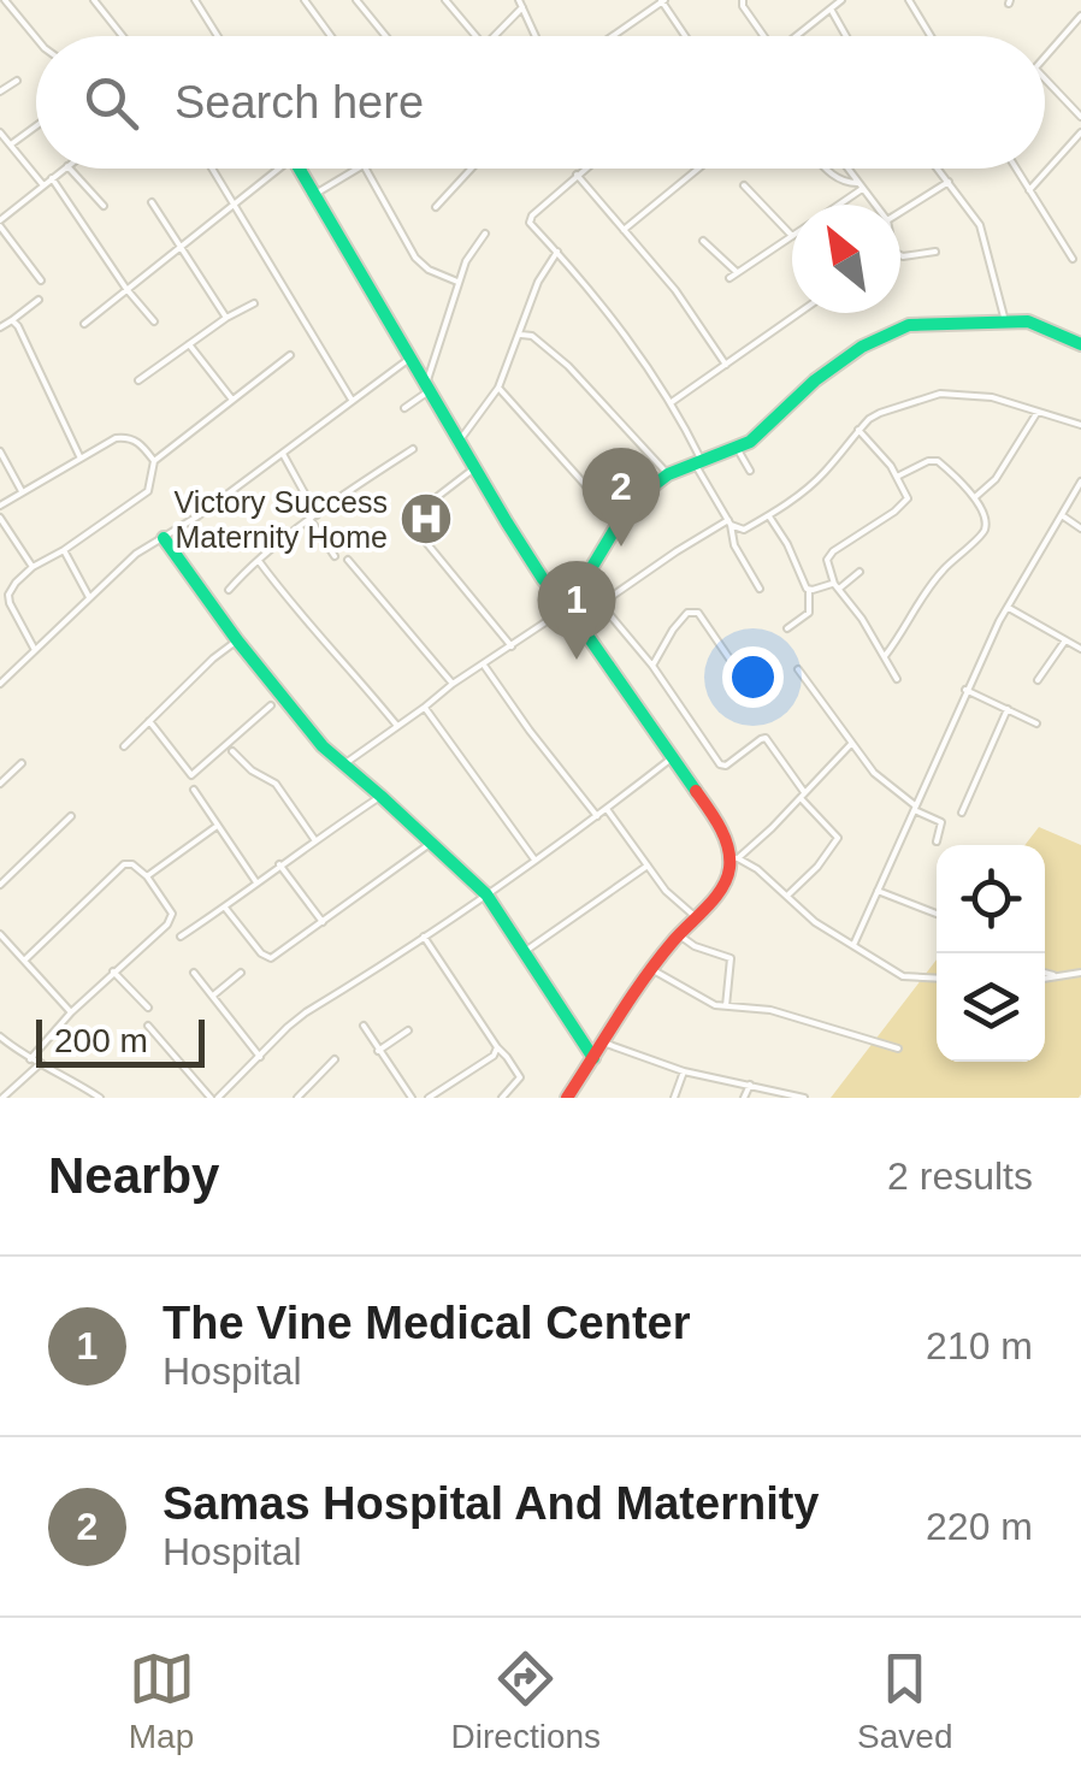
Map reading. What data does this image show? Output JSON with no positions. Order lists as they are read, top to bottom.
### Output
{
  "places": {
    "hospital": ["Victory Success Maternity Home"]
  },
  "scale_bar": "200 m",
  "north": "top left",
  "page": {
    "search": "Search here",
    "pins": ["2", "1"],
    "scale": "200 m",
    "heading": ["Nearby", "2 results"],
    "list": [
      {
        "mark": "1",
        "name": "The Vine Medical Center",
        "note": "Hospital",
        "value": "210 m"
      },
      {
        "mark": "2",
        "name": "Samas Hospital And Maternity",
        "note": "Hospital",
        "value": "220 m"
      }
    ],
    "nav": ["Map", "Directions", "Saved"]
  }
}
